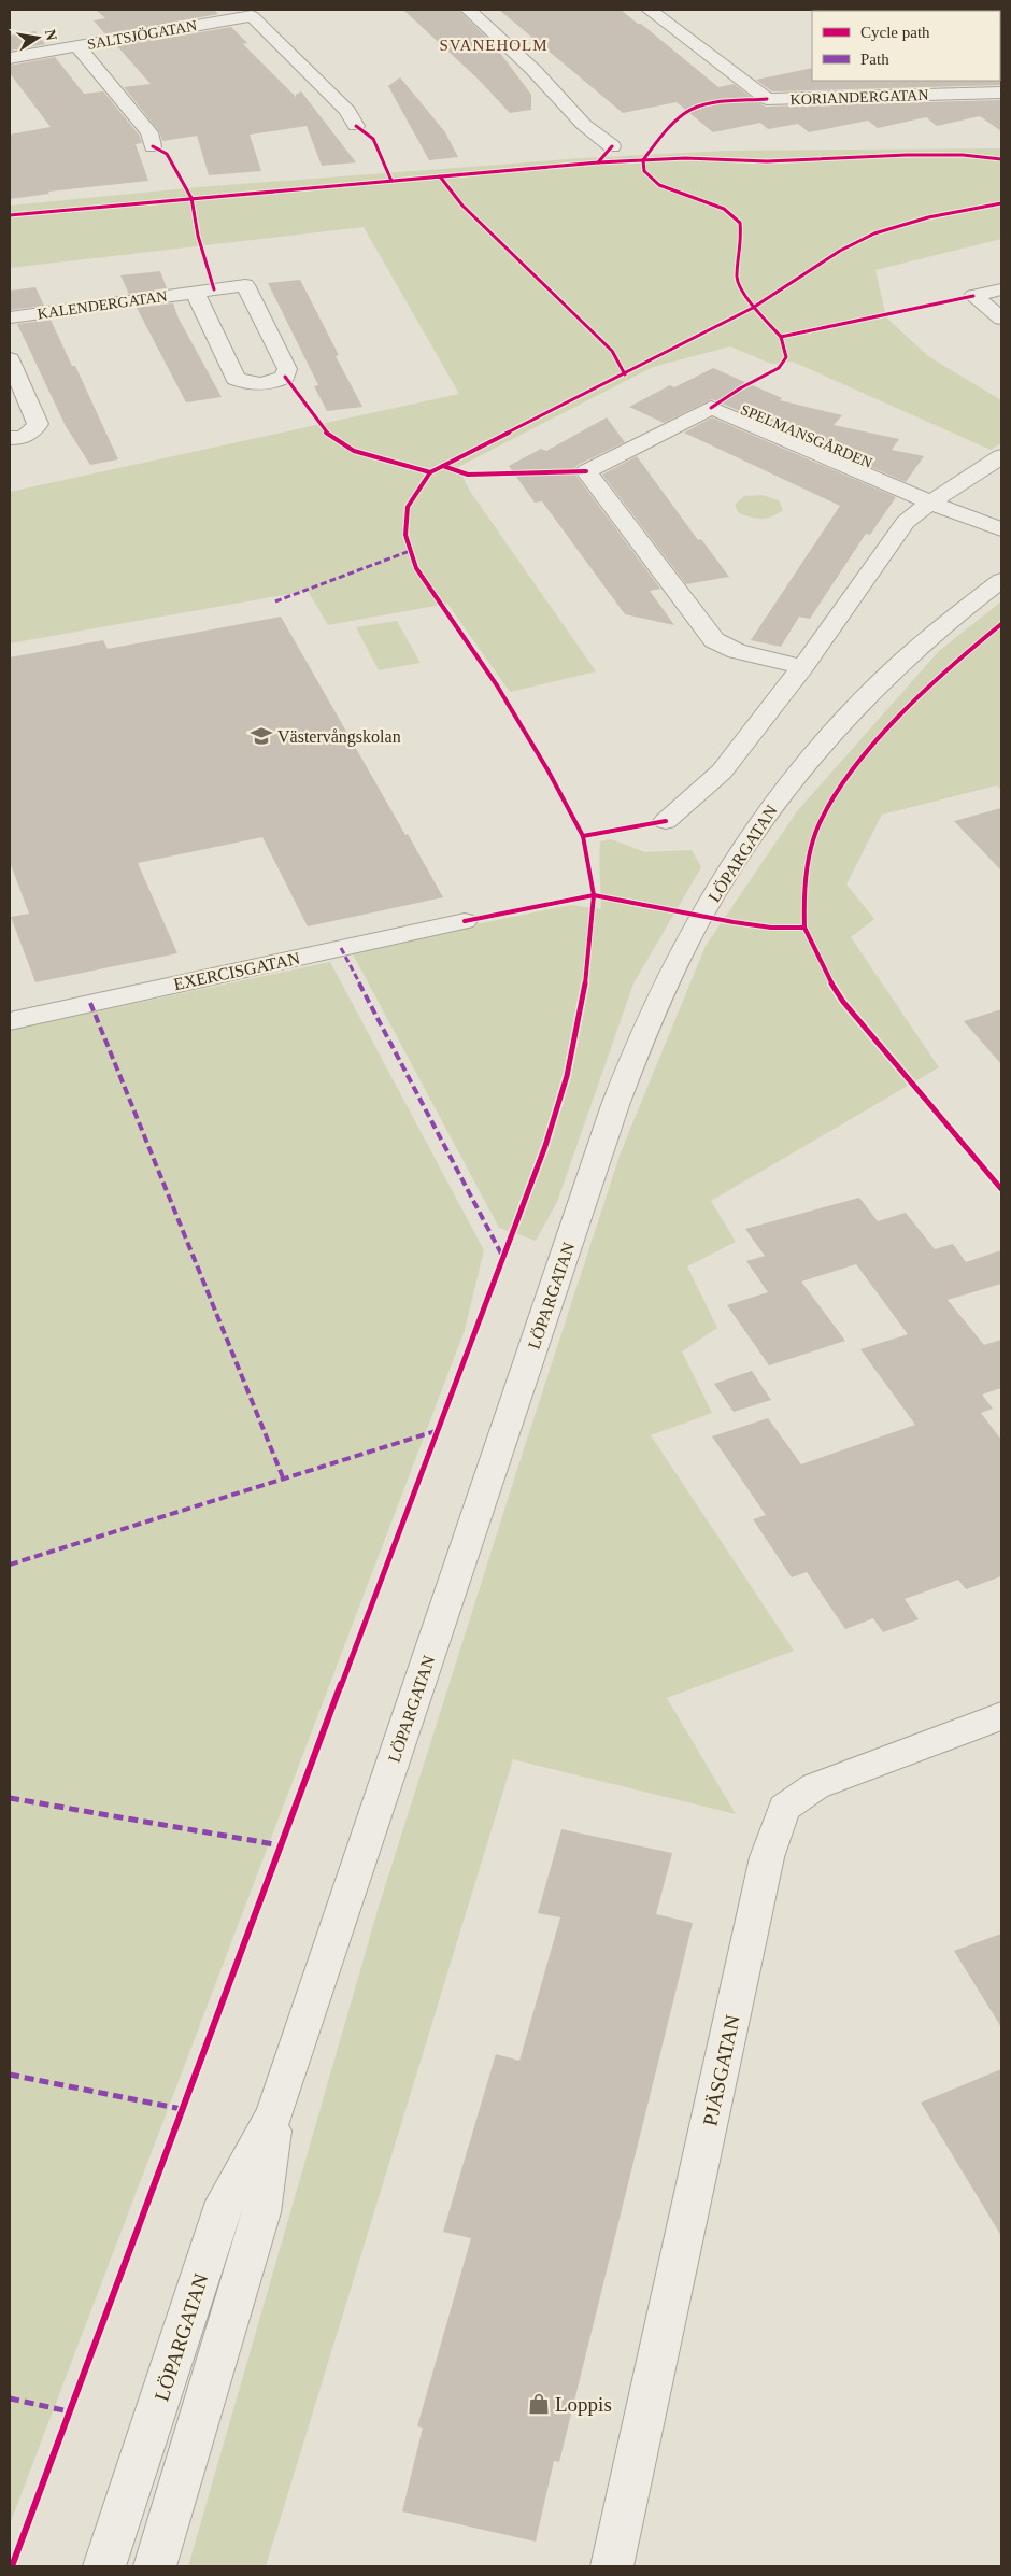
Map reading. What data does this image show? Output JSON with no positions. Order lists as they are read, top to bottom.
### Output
{
  "streets": {
    "street": [
      "SALTSJÖGATAN",
      "KORIANDERGATAN",
      "KALENDERGATAN",
      "SPELMANSGÅRDEN",
      "LÖPARGATAN",
      "EXERCISGATAN",
      "PJÄSGATAN"
    ]
  },
  "districts": ["SVANEHOLM"],
  "places": {
    "school or university": ["Västervångskolan"],
    "shop": ["Loppis"]
  },
  "legend": ["Cycle path", "Path"],
  "north": "right"
}
